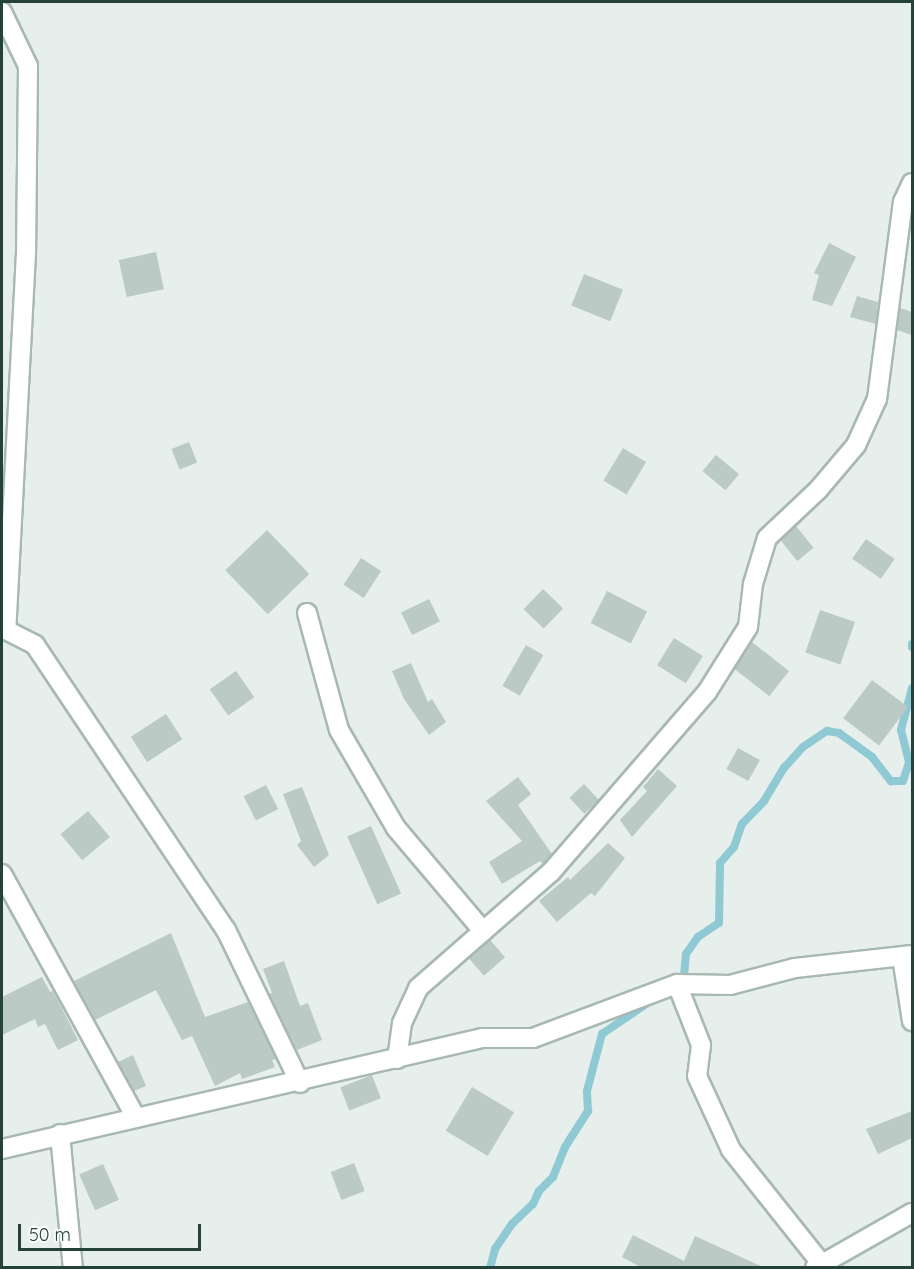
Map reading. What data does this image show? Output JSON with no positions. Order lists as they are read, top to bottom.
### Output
{
  "scale_bar": "50 m"
}
